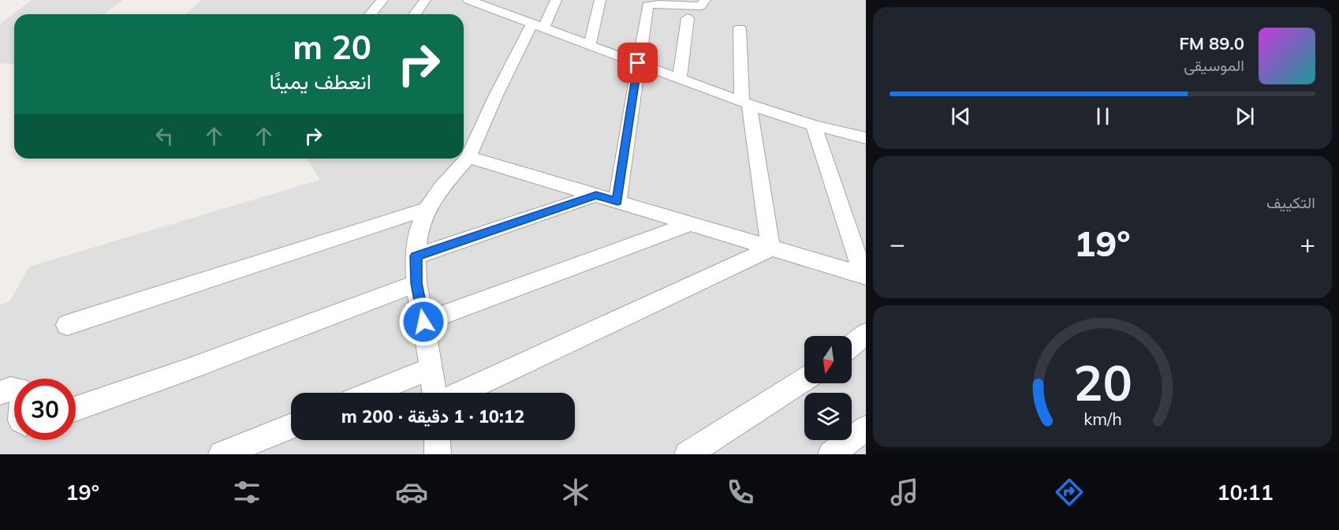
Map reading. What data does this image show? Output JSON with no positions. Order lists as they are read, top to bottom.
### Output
{
  "north": "bottom",
  "page": {
    "turn": ["20 m", "انعطف يمينًا"],
    "song": ["89.0 FM", "الموسيقى"],
    "tile": "التكييف",
    "heat": ["−", "19°", "+"],
    "limit": "30",
    "trip": "10:12 · 1 دقيقة · 200 m",
    "tabs": ["10:11", "19°"],
    "gauge": ["20", "km/h"]
  }
}
